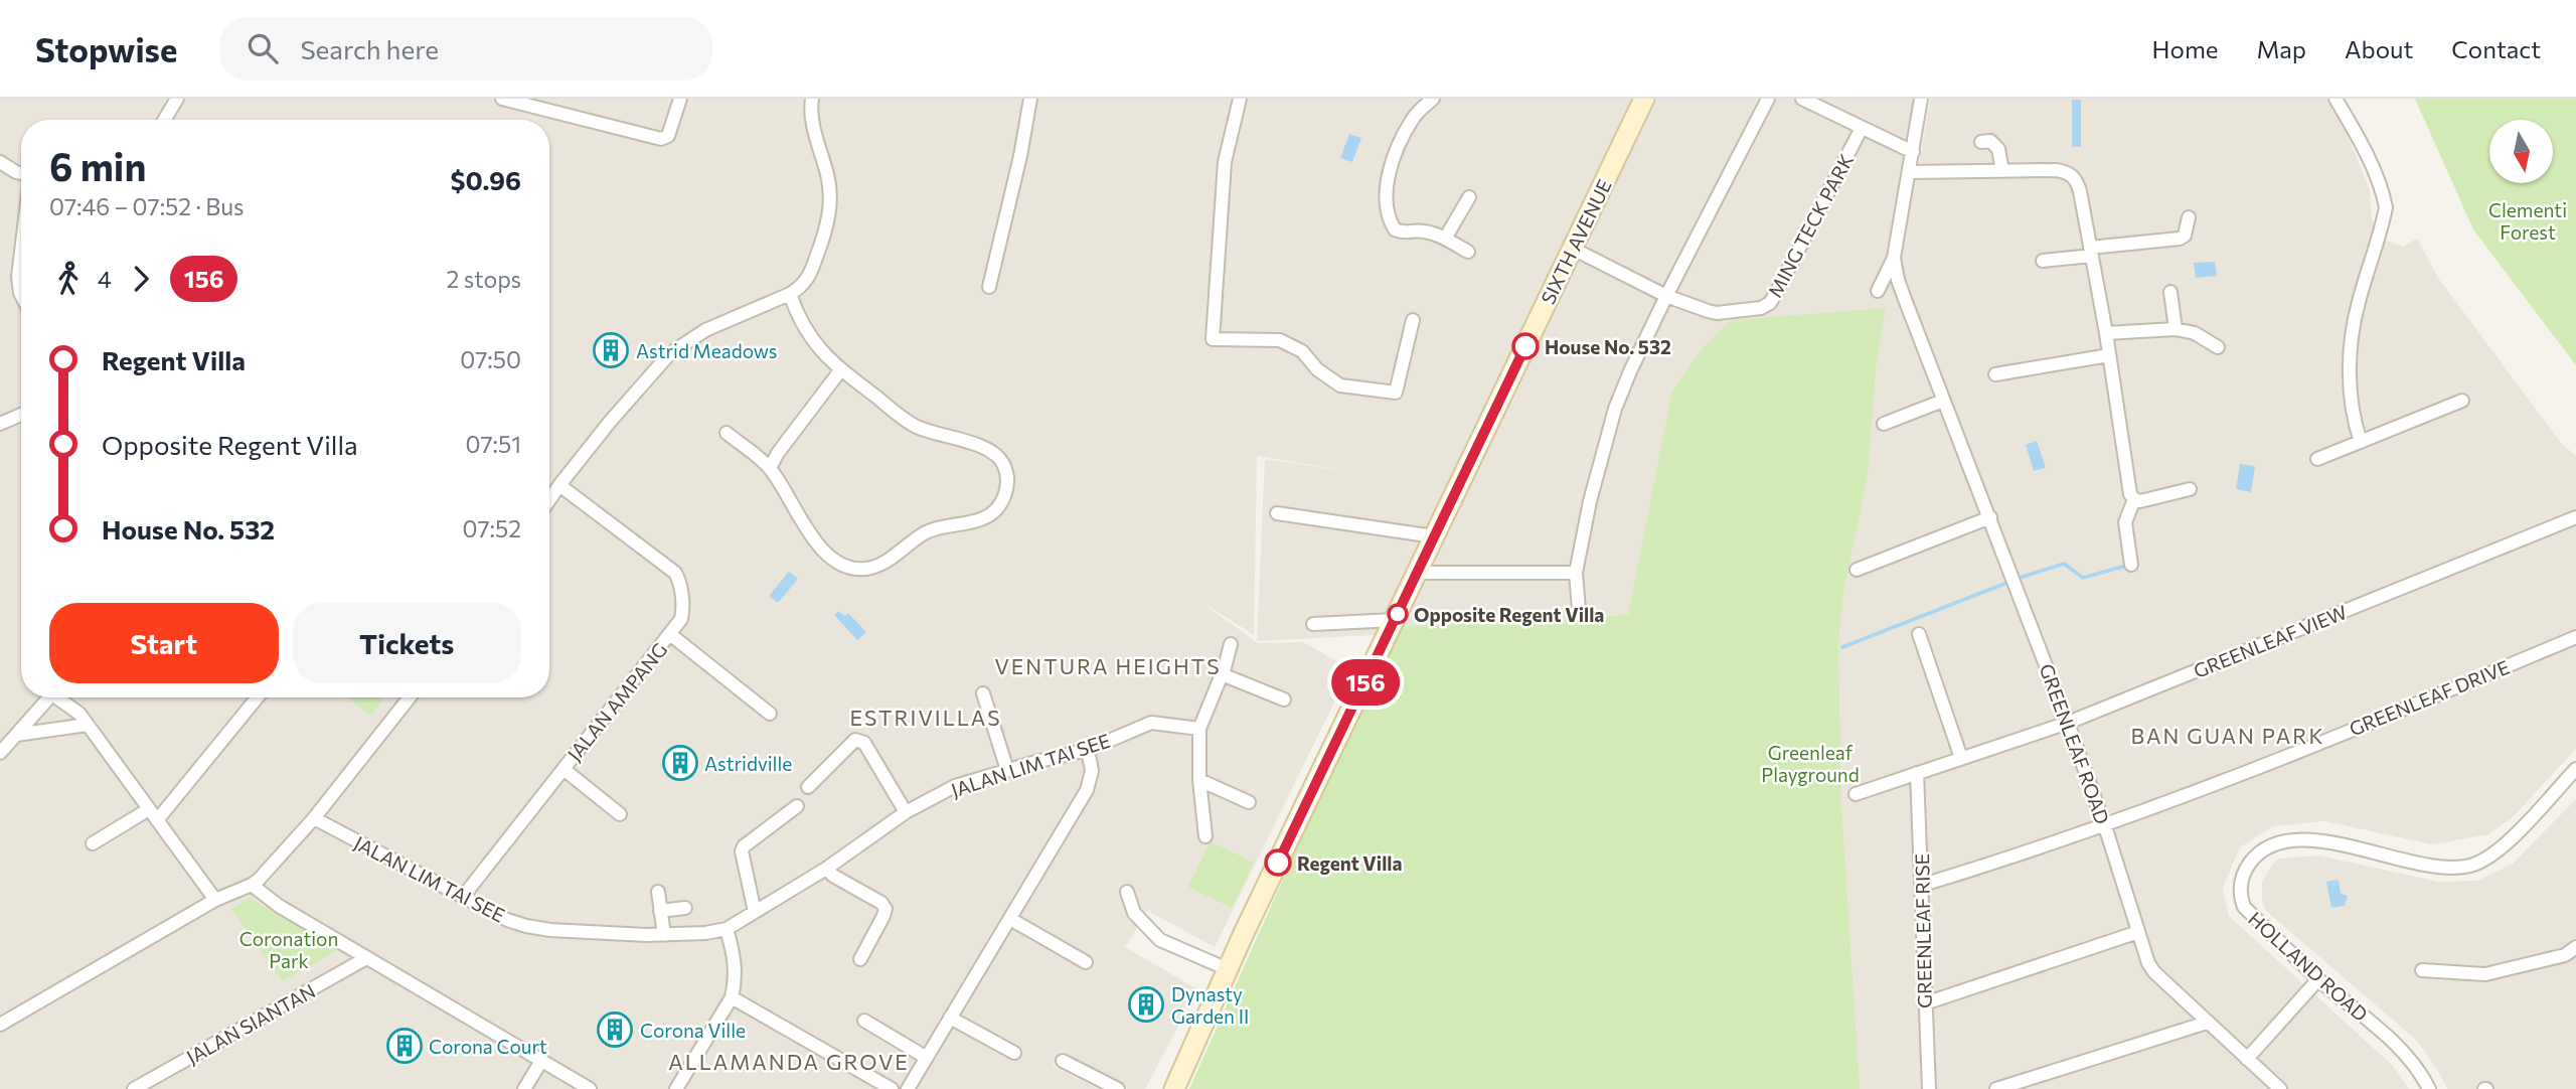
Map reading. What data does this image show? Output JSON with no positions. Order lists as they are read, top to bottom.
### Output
{
  "streets": {
    "main road": ["SIXTH AVENUE"],
    "street": [
      "MING TECK PARK",
      "GREENLEAF VIEW",
      "GREENLEAF DRIVE",
      "JALAN AMPANG",
      "GREENLEAF ROAD",
      "JALAN LIM TAI SEE",
      "GREENLEAF RISE",
      "HOLLAND ROAD",
      "JALAN SIANTAN"
    ]
  },
  "crossings": [
    ["MING TECK PARK", "SIXTH AVENUE"],
    ["GREENLEAF VIEW", "GREENLEAF ROAD"],
    ["GREENLEAF VIEW", "GREENLEAF RISE"],
    ["GREENLEAF DRIVE", "GREENLEAF ROAD"],
    ["GREENLEAF DRIVE", "GREENLEAF RISE"],
    ["JALAN AMPANG", "JALAN LIM TAI SEE"]
  ],
  "districts": [
    "VENTURA HEIGHTS",
    "ESTRIVILLAS",
    "BAN GUAN PARK",
    "ALLAMANDA GROVE"
  ],
  "parks": ["Clementi Forest", "Greenleaf Playground", "Coronation Park"],
  "places": {
    "other": ["House No. 532", "Opposite Regent Villa", "Regent Villa"],
    "building": [
      "Astrid Meadows",
      "Astridville",
      "Dynasty Garden II",
      "Corona Ville",
      "Corona Court"
    ]
  },
  "lines": ["bus line 156"],
  "north": "bottom",
  "page": {
    "header": "Stopwise",
    "search": "Search here",
    "nav": [
      "Home",
      "Map",
      "About",
      "Contact"
    ],
    "on_map": "156",
    "heading": ["6 min", "07:46 – 07:52 · Bus", "$0.96"],
    "legs": ["4", "156", "2 stops"],
    "list": [
      {
        "name": "Regent Villa",
        "value": "07:50"
      },
      {
        "name": "Opposite Regent Villa",
        "value": "07:51"
      },
      {
        "name": "House No. 532",
        "value": "07:52"
      }
    ],
    "buttons": ["Start", "Tickets"]
  }
}
